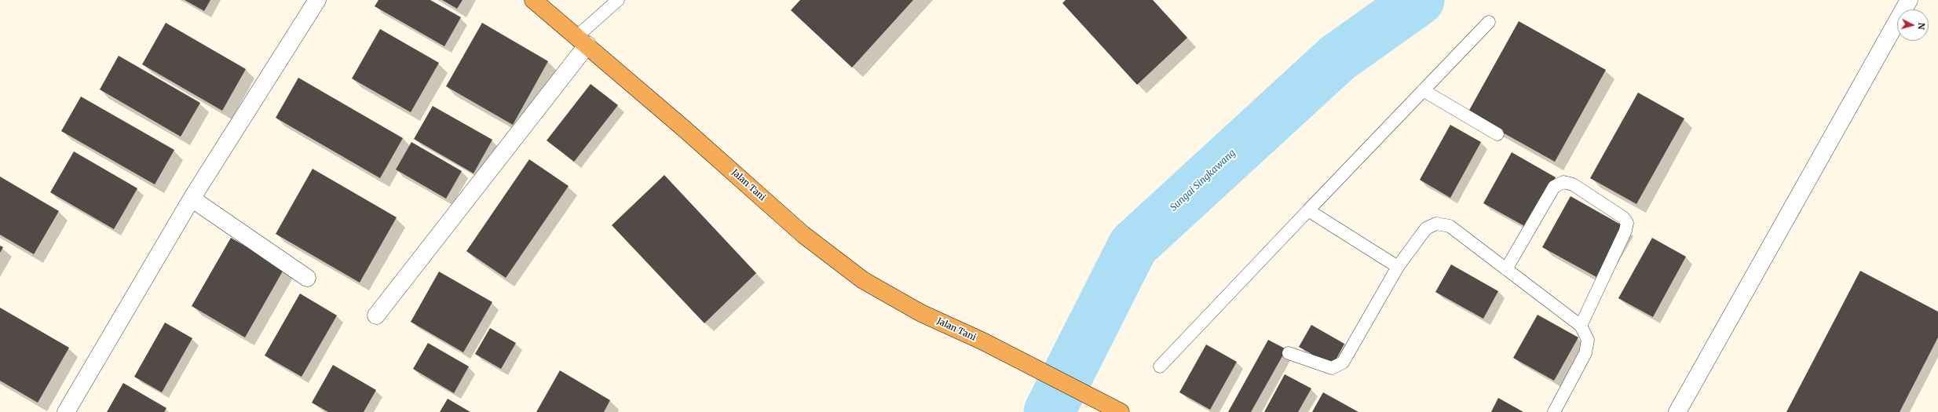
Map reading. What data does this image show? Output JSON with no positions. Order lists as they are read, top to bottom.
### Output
{
  "streets": {
    "highway": ["Jalan Tani"]
  },
  "water": ["Sungai Singkawang"],
  "north": "right"
}
